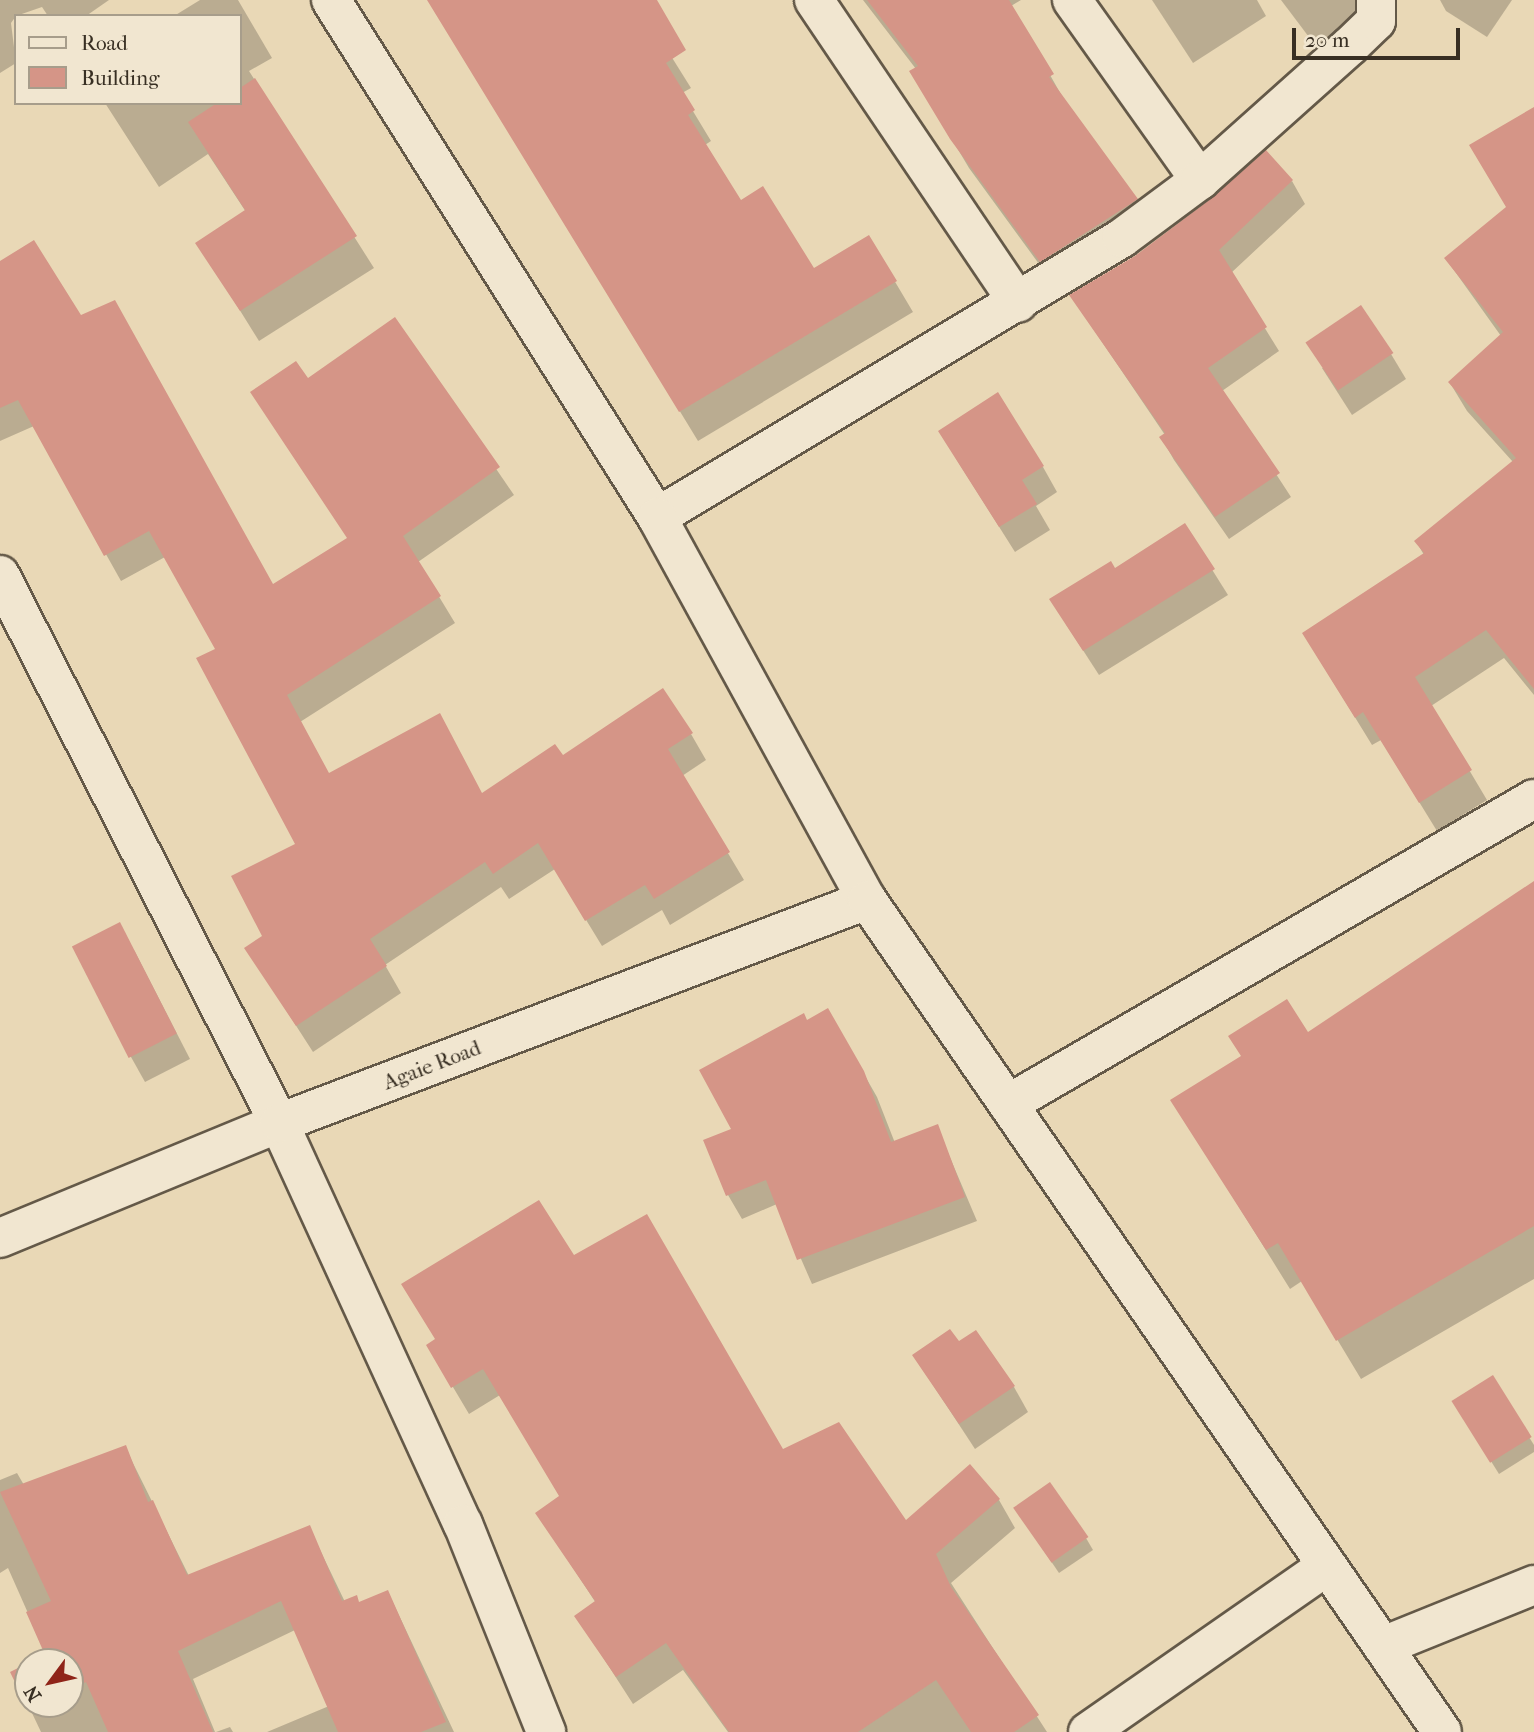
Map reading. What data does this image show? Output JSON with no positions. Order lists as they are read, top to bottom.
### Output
{
  "streets": {
    "street": ["Agaie Road"]
  },
  "legend": ["Road", "Building"],
  "scale_bar": "20 m",
  "north": "bottom left"
}
